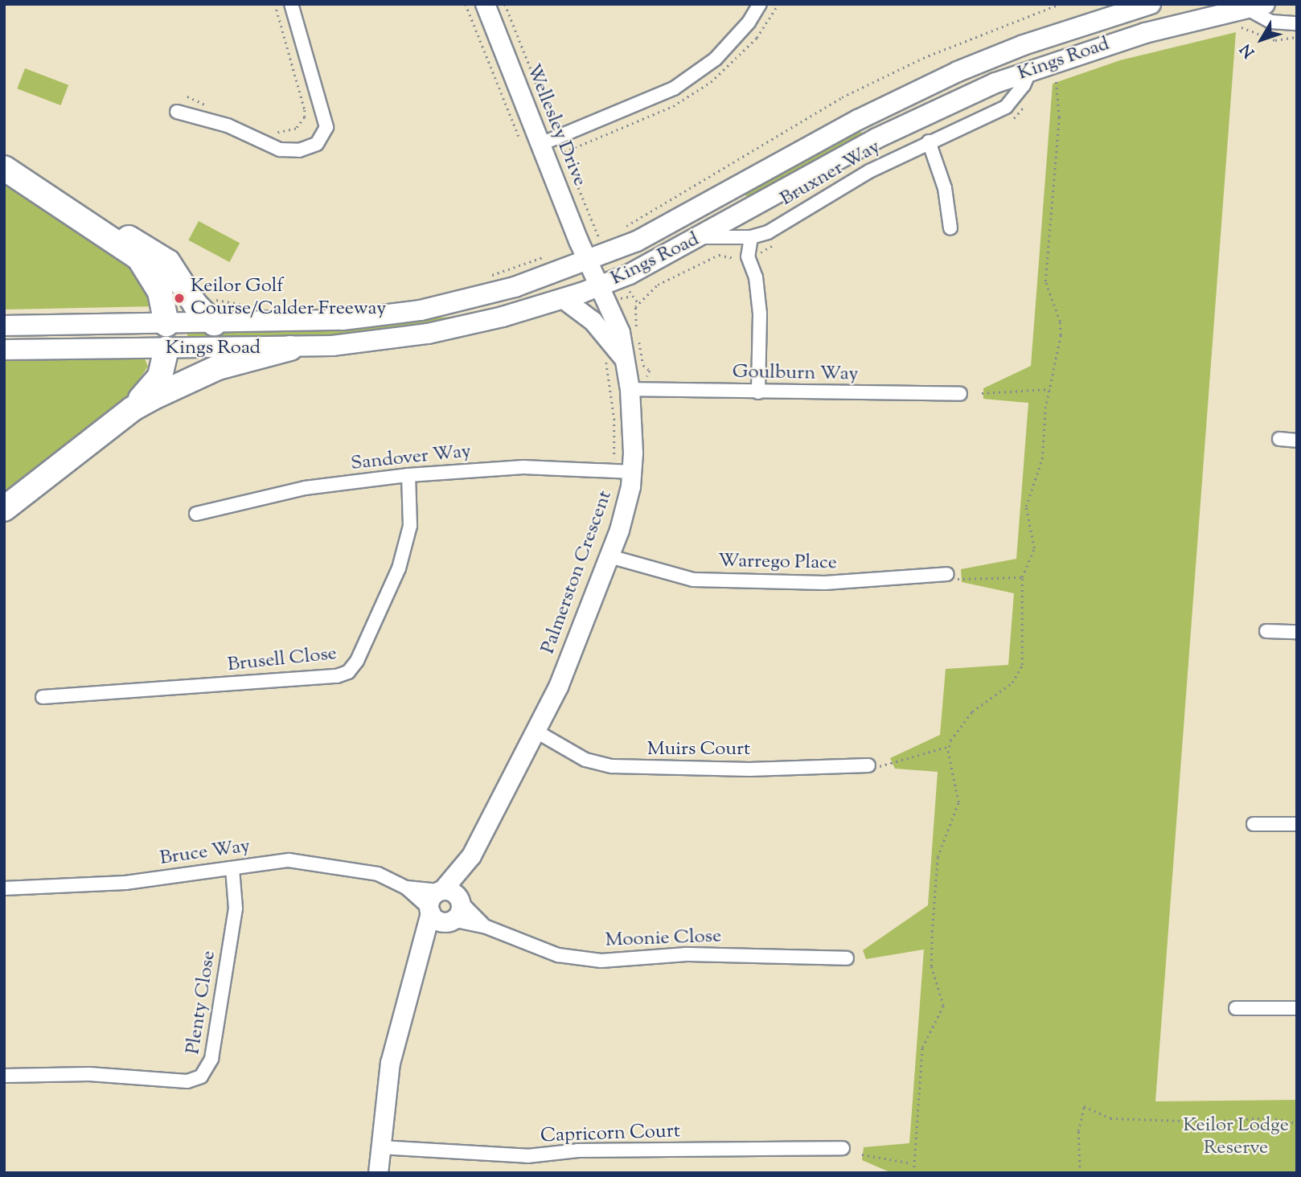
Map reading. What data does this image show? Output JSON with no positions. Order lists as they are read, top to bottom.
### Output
{
  "streets": {
    "main road": ["Kings Road"],
    "street": [
      "Wellesley Drive",
      "Bruxner Way",
      "Goulburn Way",
      "Sandover Way",
      "Warrego Place",
      "Palmerston Crescent",
      "Brusell Close",
      "Muirs Court",
      "Bruce Way",
      "Moonie Close",
      "Plenty Close",
      "Capricorn Court"
    ]
  },
  "crossings": [
    ["Kings Road", "Wellesley Drive"],
    ["Kings Road", "Bruxner Way"],
    ["Kings Road", "Palmerston Crescent"],
    ["Wellesley Drive", "Palmerston Crescent"],
    ["Goulburn Way", "Palmerston Crescent"],
    ["Sandover Way", "Palmerston Crescent"],
    ["Sandover Way", "Brusell Close"],
    ["Warrego Place", "Palmerston Crescent"],
    ["Palmerston Crescent", "Muirs Court"],
    ["Palmerston Crescent", "Bruce Way"],
    ["Palmerston Crescent", "Moonie Close"],
    ["Bruce Way", "Moonie Close"],
    ["Bruce Way", "Plenty Close"]
  ],
  "parks": ["Keilor Lodge Reserve"],
  "places": ["Keilor Golf Course/Calder Freeway"],
  "north": "bottom left"
}
